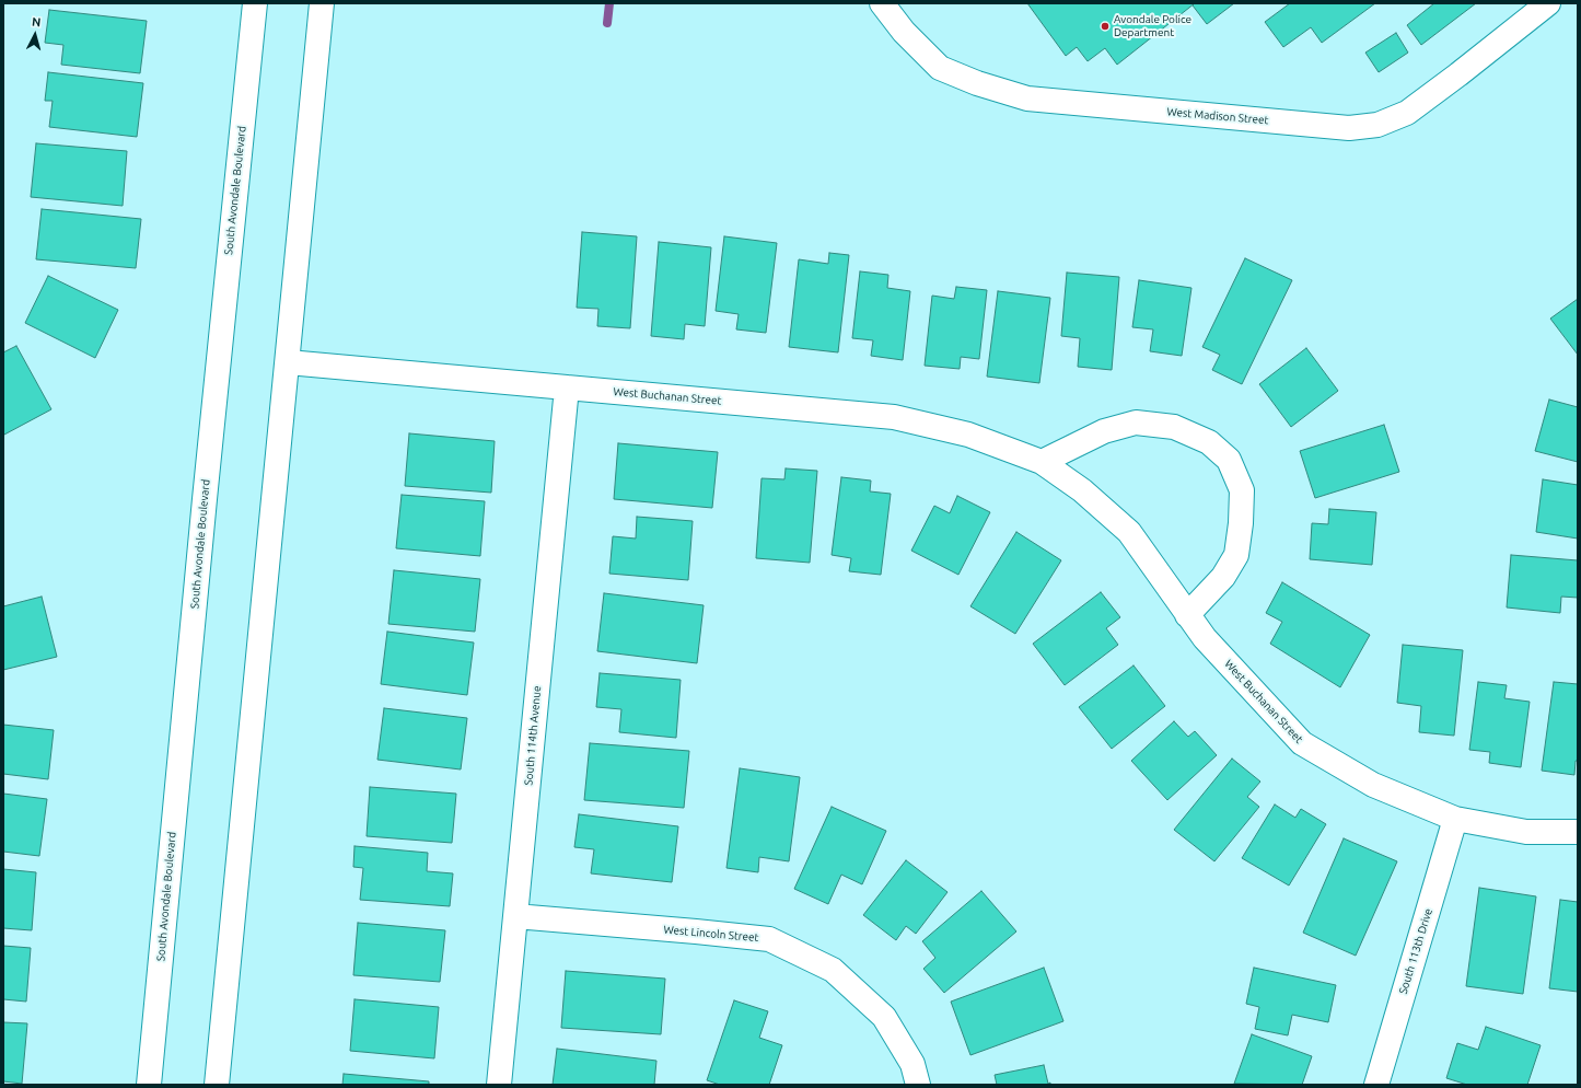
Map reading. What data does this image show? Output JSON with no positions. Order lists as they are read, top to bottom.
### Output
{
  "streets": {
    "street": [
      "West Madison Street",
      "South Avondale Boulevard",
      "West Buchanan Street",
      "South 114th Avenue",
      "West Lincoln Street",
      "South 113th Drive"
    ]
  },
  "crossings": [
    ["West Buchanan Street", "South 114th Avenue"],
    ["West Buchanan Street", "South 113th Drive"],
    ["South 114th Avenue", "West Lincoln Street"]
  ],
  "places": ["Avondale Police Department"],
  "north": "top"
}
